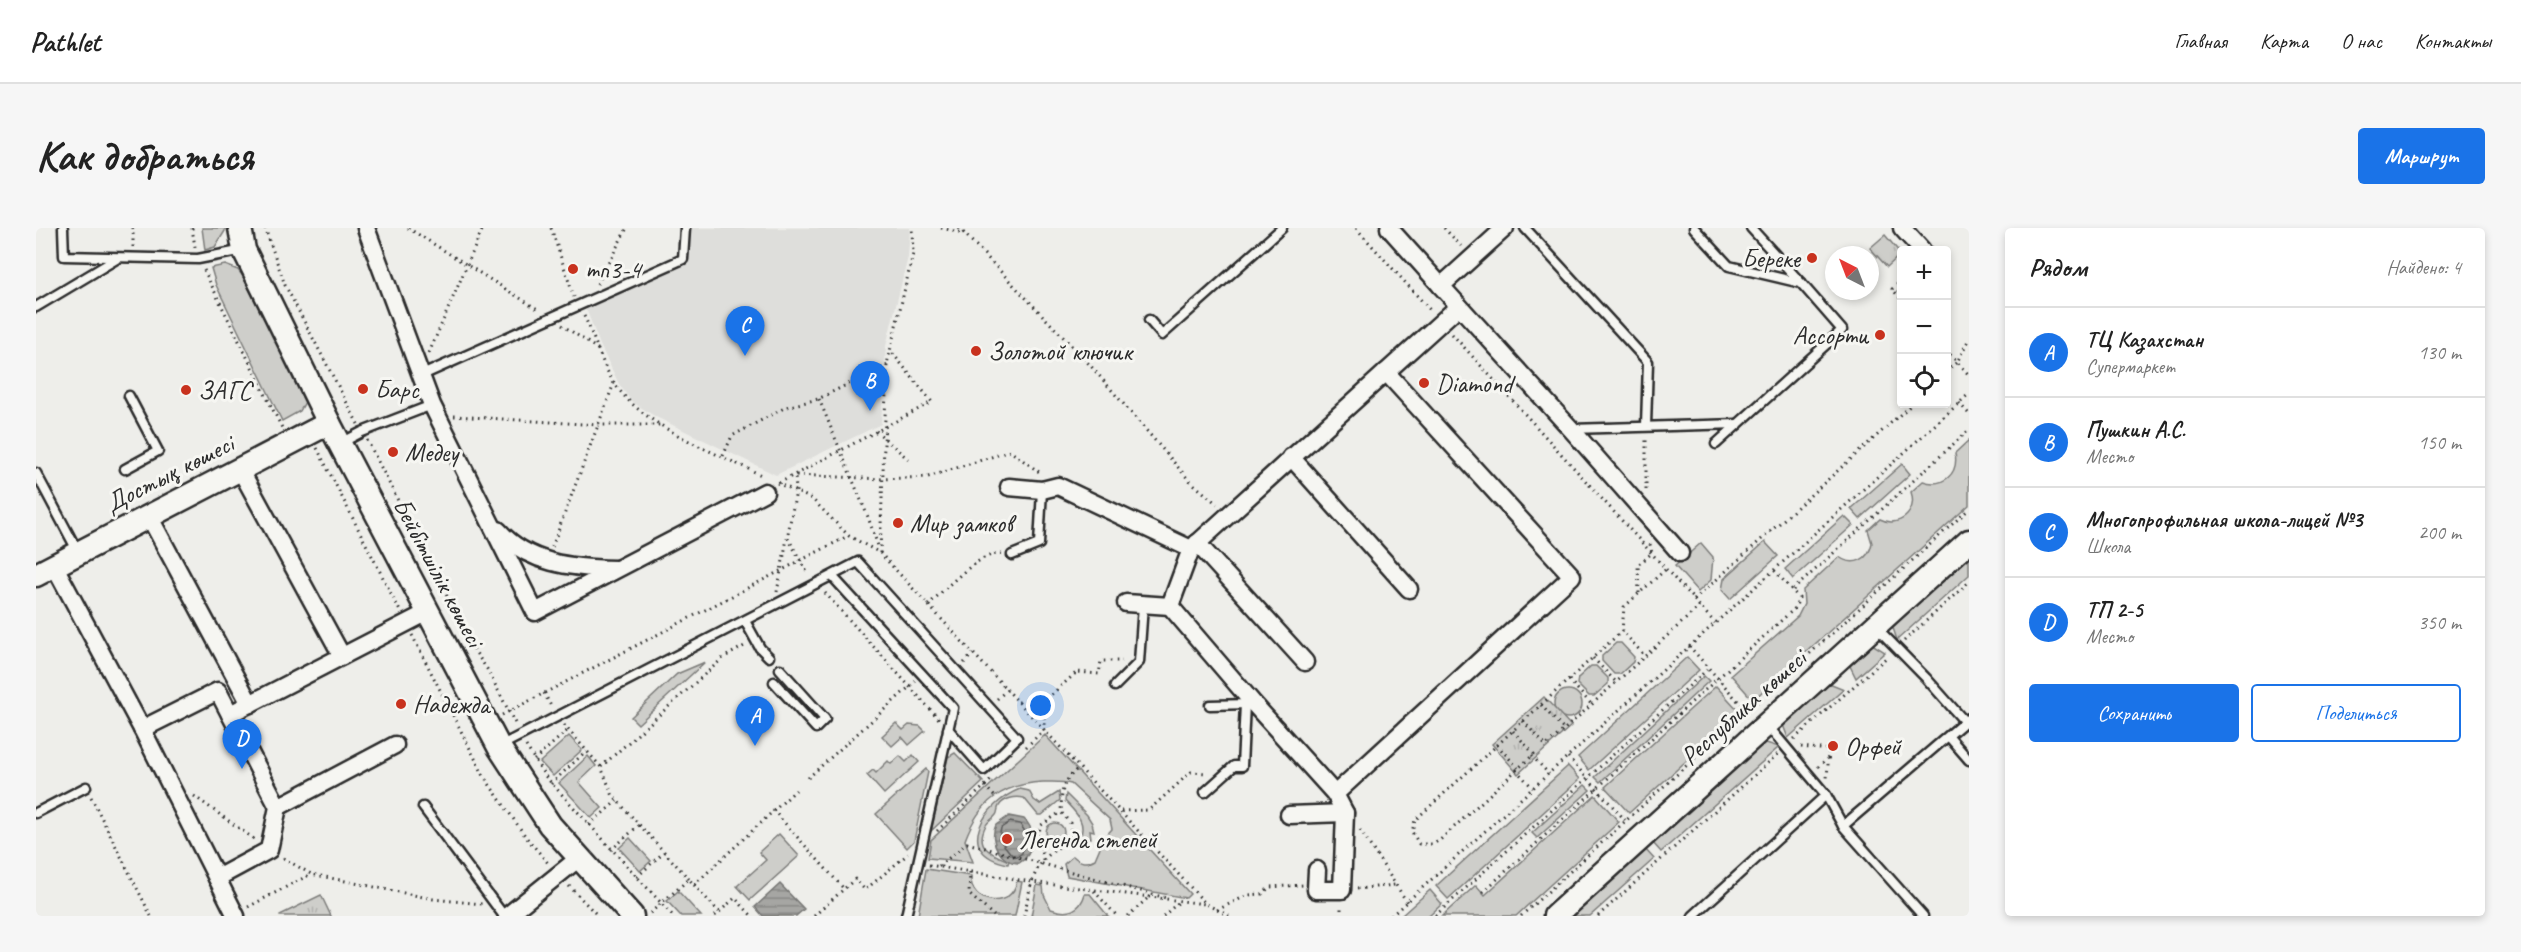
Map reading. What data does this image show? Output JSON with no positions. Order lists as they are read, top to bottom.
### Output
{
  "streets": {
    "street": ["Достық көшесі", "Бейбітшілік көшесі", "Республика көшесі"]
  },
  "crossings": [
    ["Достық көшесі", "Бейбітшілік көшесі"]
  ],
  "places": [
    "Береке",
    "тп3-4",
    "Ассорти",
    "Золотой ключик",
    "Diamond",
    "Барс",
    "ЗАГС",
    "Медеу",
    "Мир замков",
    "Надежда",
    "Орфей",
    "Легенда степей"
  ],
  "north": "top left",
  "page": {
    "header": "Pathlet",
    "nav": [
      "Главная",
      "Карта",
      "О нас",
      "Контакты"
    ],
    "buttons": [
      "Маршрут",
      ["Сохранить", "Поделиться"]
    ],
    "title": "Как добраться",
    "heading": ["Рядом", "Найдено: 4"],
    "map_buttons": ["+", "−"],
    "pins": [
      "C",
      "B",
      "A",
      "D"
    ],
    "list": [
      {
        "mark": "A",
        "name": "ТЦ Казахстан",
        "note": "Супермаркет",
        "value": "130 m"
      },
      {
        "mark": "B",
        "name": "Пушкин А.С.",
        "note": "Место",
        "value": "150 m"
      },
      {
        "mark": "C",
        "name": "Многопрофильная школа-лицей №3",
        "note": "Школа",
        "value": "200 m"
      },
      {
        "mark": "D",
        "name": "ТП 2-5",
        "note": "Место",
        "value": "350 m"
      }
    ]
  }
}
